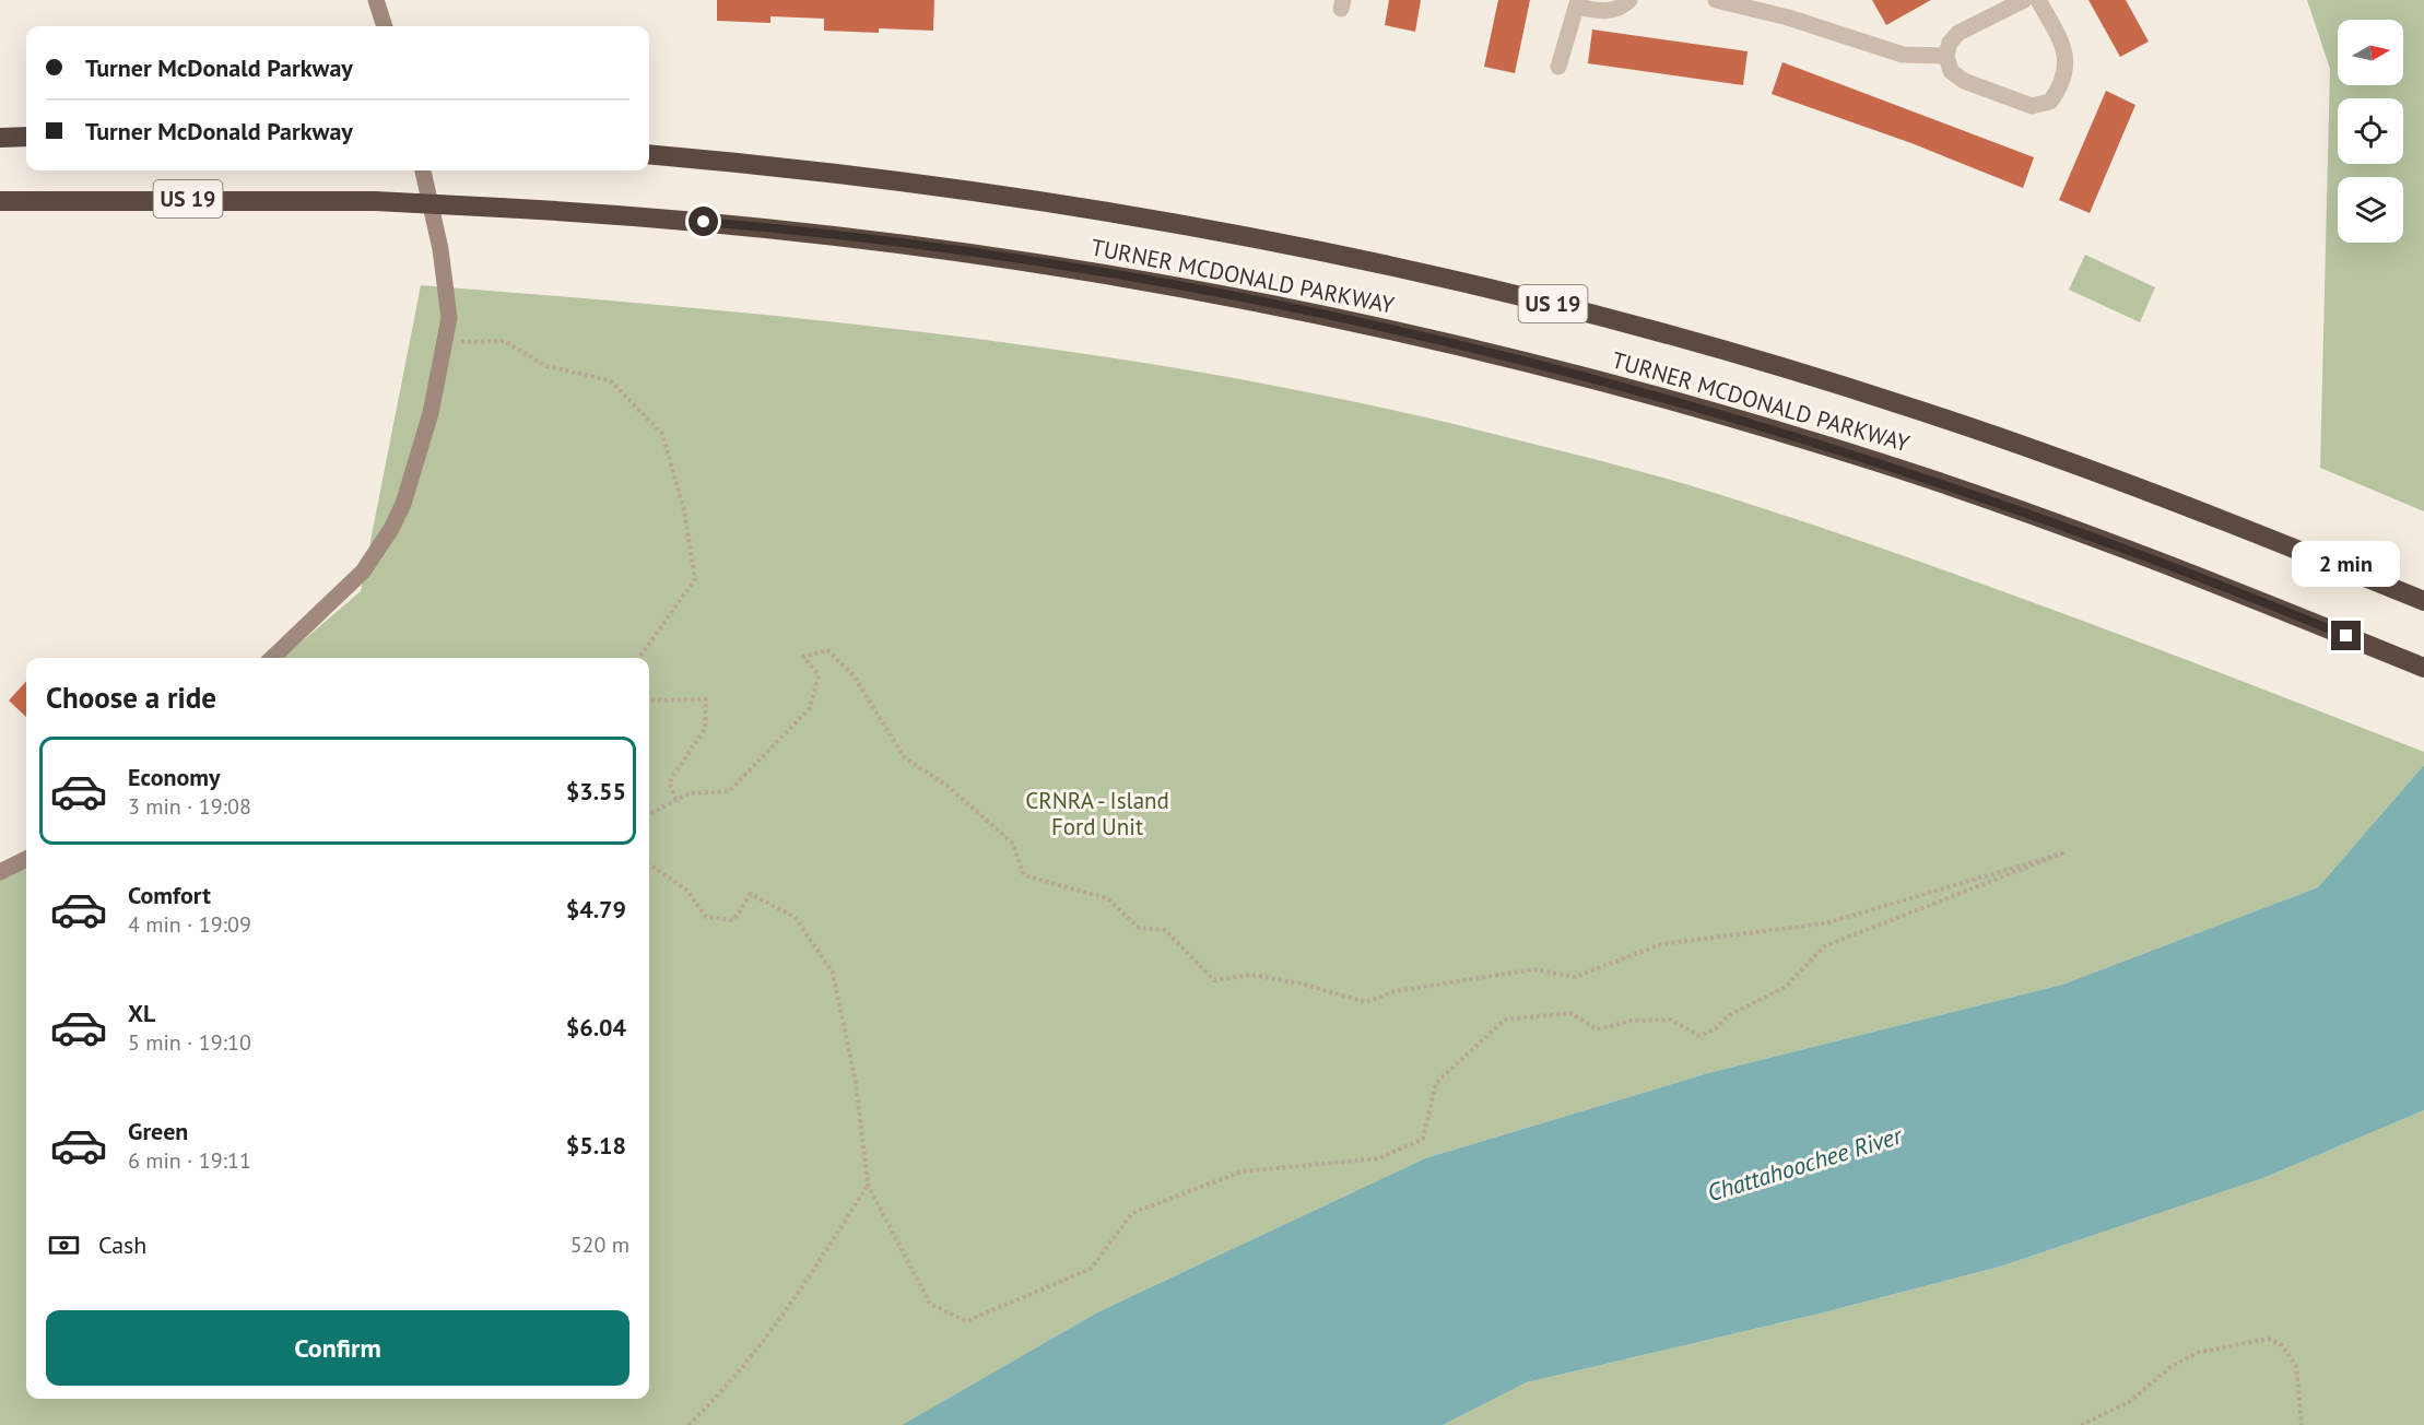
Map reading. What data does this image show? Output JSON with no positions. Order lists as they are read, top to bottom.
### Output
{
  "streets": {
    "highway": ["US 19", "TURNER MCDONALD PARKWAY"]
  },
  "water": ["Chattahoochee River"],
  "parks": ["CRNRA - Island Ford Unit"],
  "north": "right",
  "page": {
    "banner": ["Turner McDonald Parkway", "Turner McDonald Parkway"],
    "bubble": "2 min",
    "heading": "Choose a ride",
    "list": [
      {
        "name": "Economy",
        "note": "3 min · 19:08",
        "value": "$3.55"
      },
      {
        "name": "Comfort",
        "note": "4 min · 19:09",
        "value": "$4.79"
      },
      {
        "name": "XL",
        "note": "5 min · 19:10",
        "value": "$6.04"
      },
      {
        "name": "Green",
        "note": "6 min · 19:11",
        "value": "$5.18"
      }
    ],
    "pay": ["Cash", "520 m"],
    "buttons": "Confirm"
  }
}
